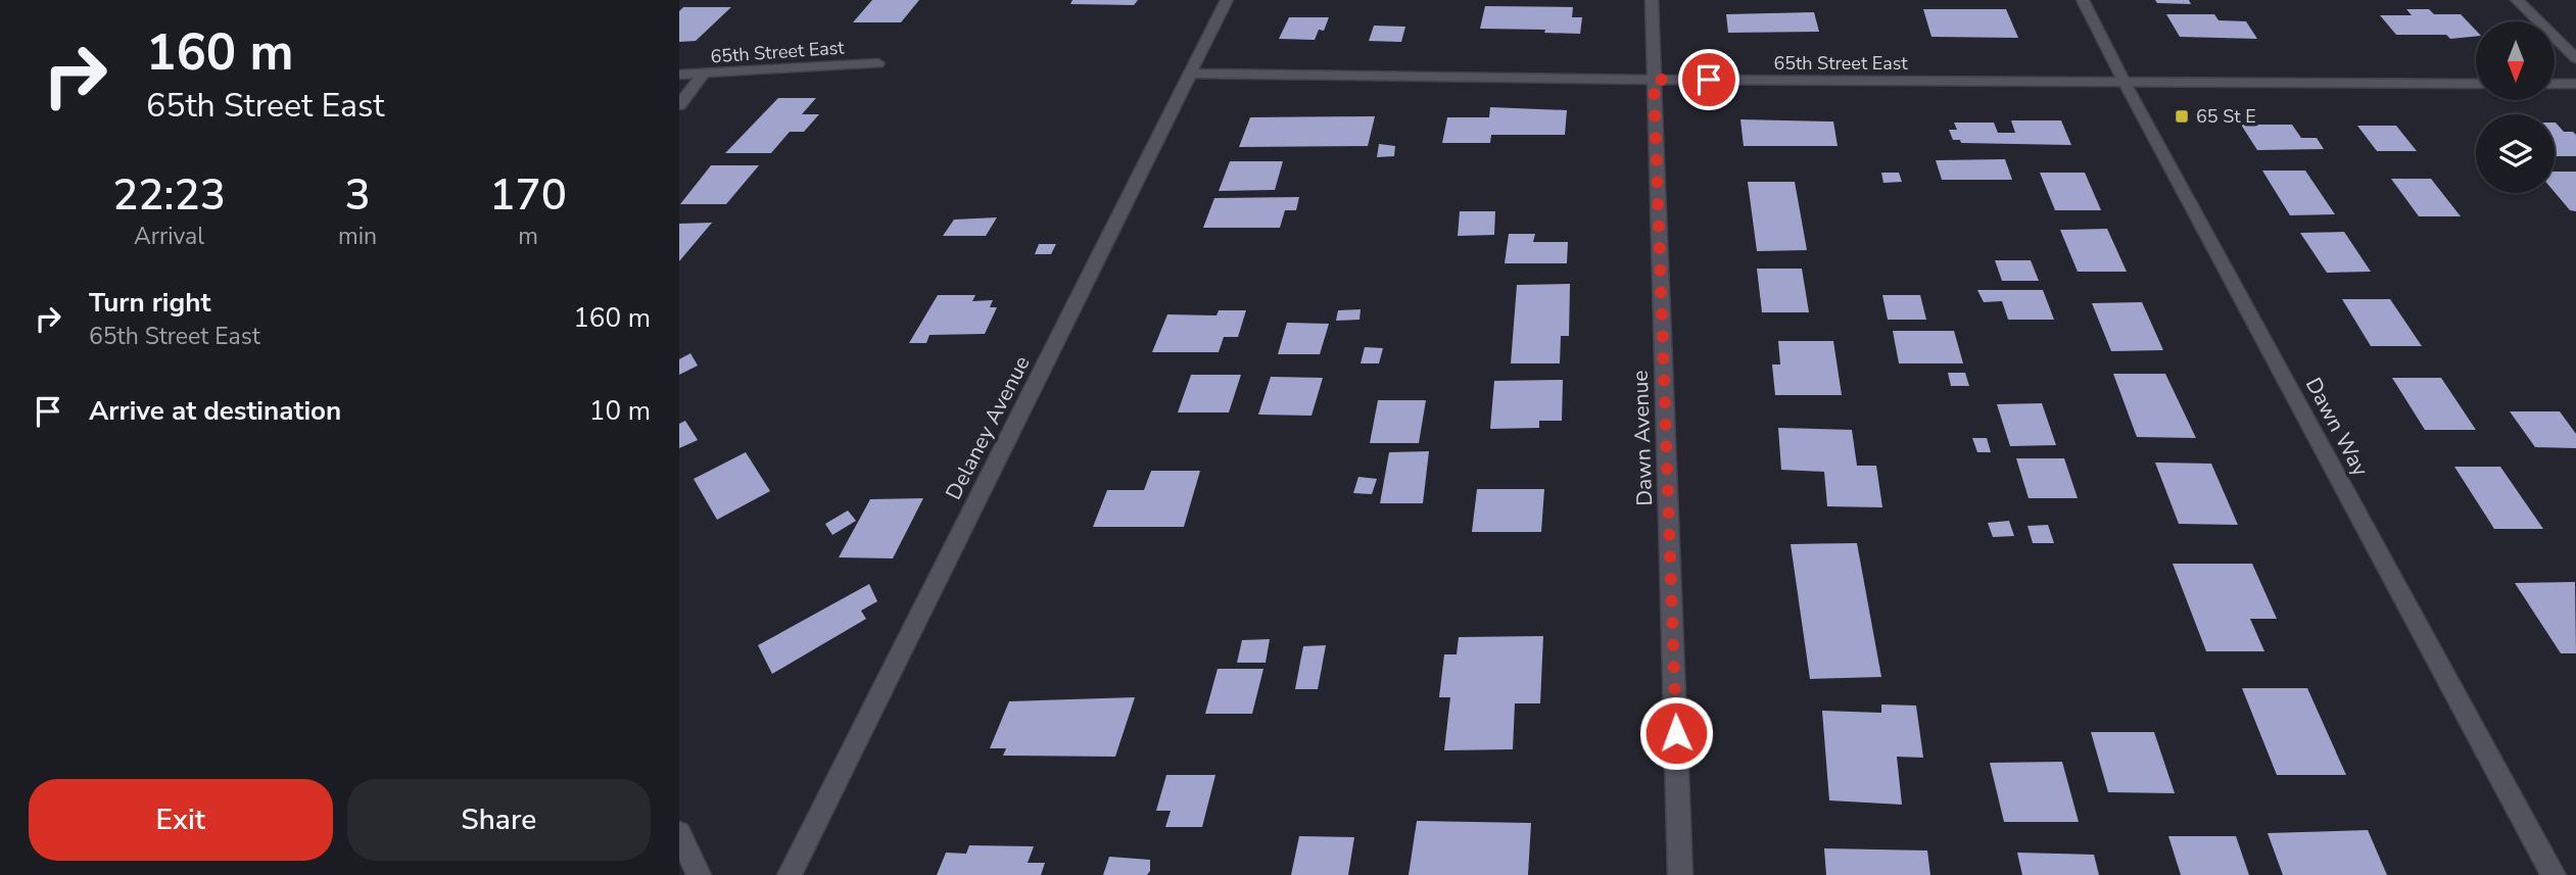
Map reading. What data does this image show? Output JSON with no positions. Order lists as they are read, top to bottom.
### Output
{
  "streets": {
    "street": [
      "65th Street East",
      "Dawn Way",
      "Delaney Avenue",
      "Dawn Avenue"
    ]
  },
  "crossings": [
    ["65th Street East", "Dawn Way"],
    ["65th Street East", "Delaney Avenue"],
    ["65th Street East", "Dawn Avenue"]
  ],
  "places": {
    "transit": ["65 St E"]
  },
  "north": "bottom",
  "page": {
    "turn": ["160 m", "65th Street East"],
    "eta": [
      "22:23",
      "Arrival",
      "3",
      "min",
      "170",
      "m"
    ],
    "list": [
      {
        "name": "Turn right",
        "note": "65th Street East",
        "value": "160 m"
      },
      {
        "name": "Arrive at destination",
        "value": "10 m"
      }
    ],
    "buttons": ["Exit", "Share"]
  }
}
